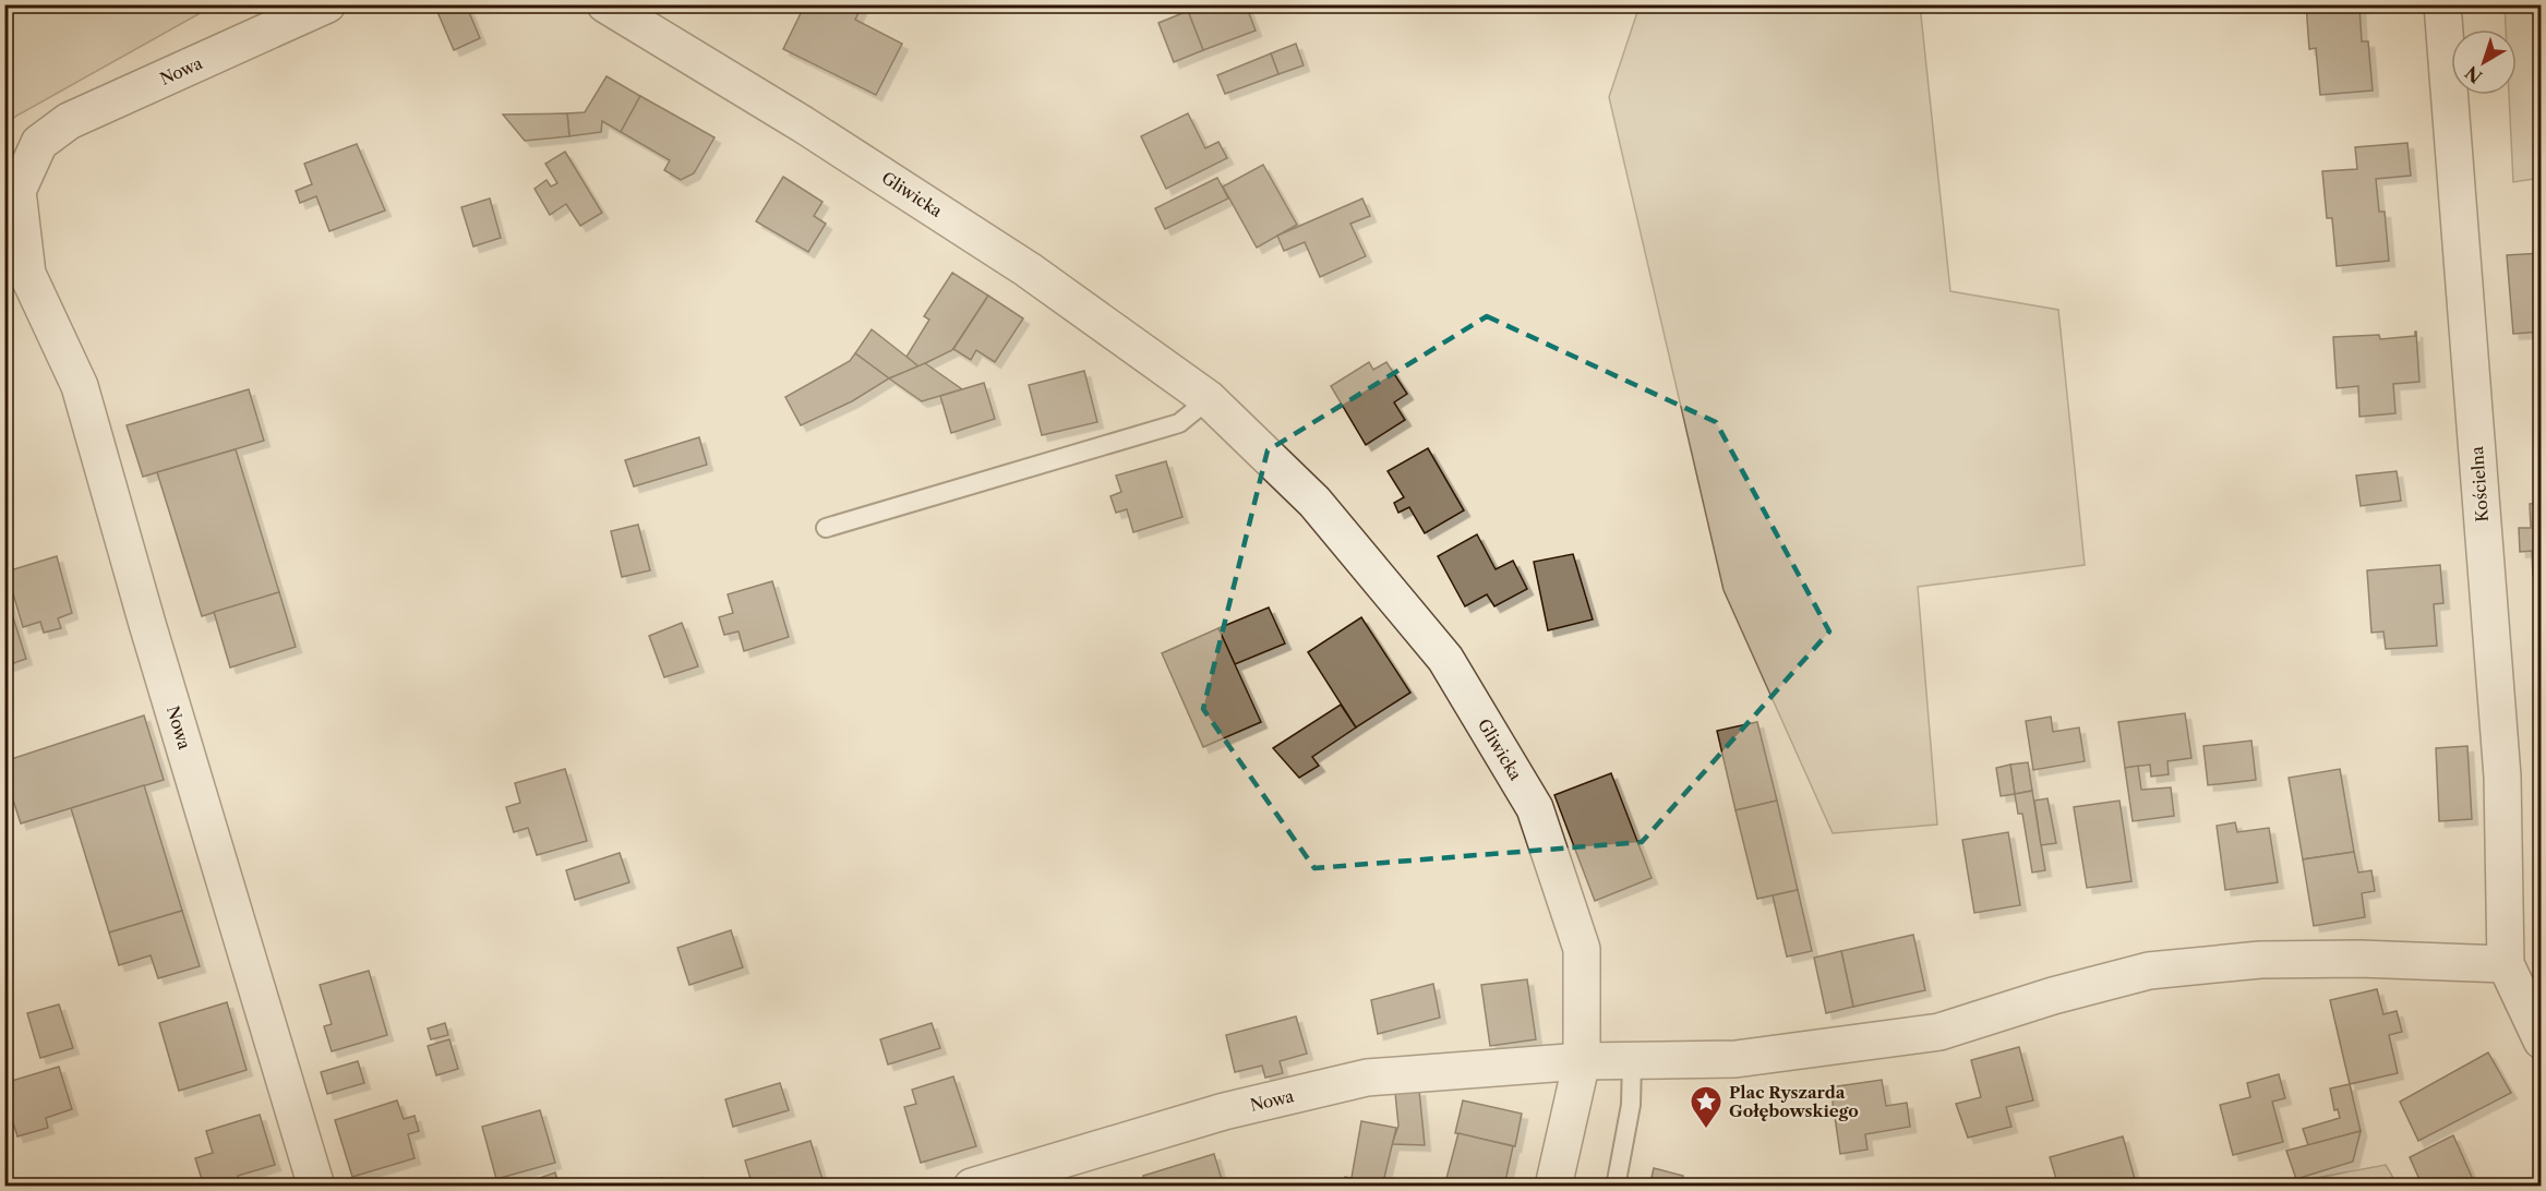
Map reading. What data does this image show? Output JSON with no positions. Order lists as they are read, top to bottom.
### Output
{
  "streets": {
    "street": ["Nowa", "Gliwicka", "Kościelna"]
  },
  "crossings": [
    ["Nowa", "Gliwicka"],
    ["Nowa", "Kościelna"]
  ],
  "places": {
    "place": ["Plac Ryszarda Gołębowskiego"]
  },
  "north": "bottom left"
}
